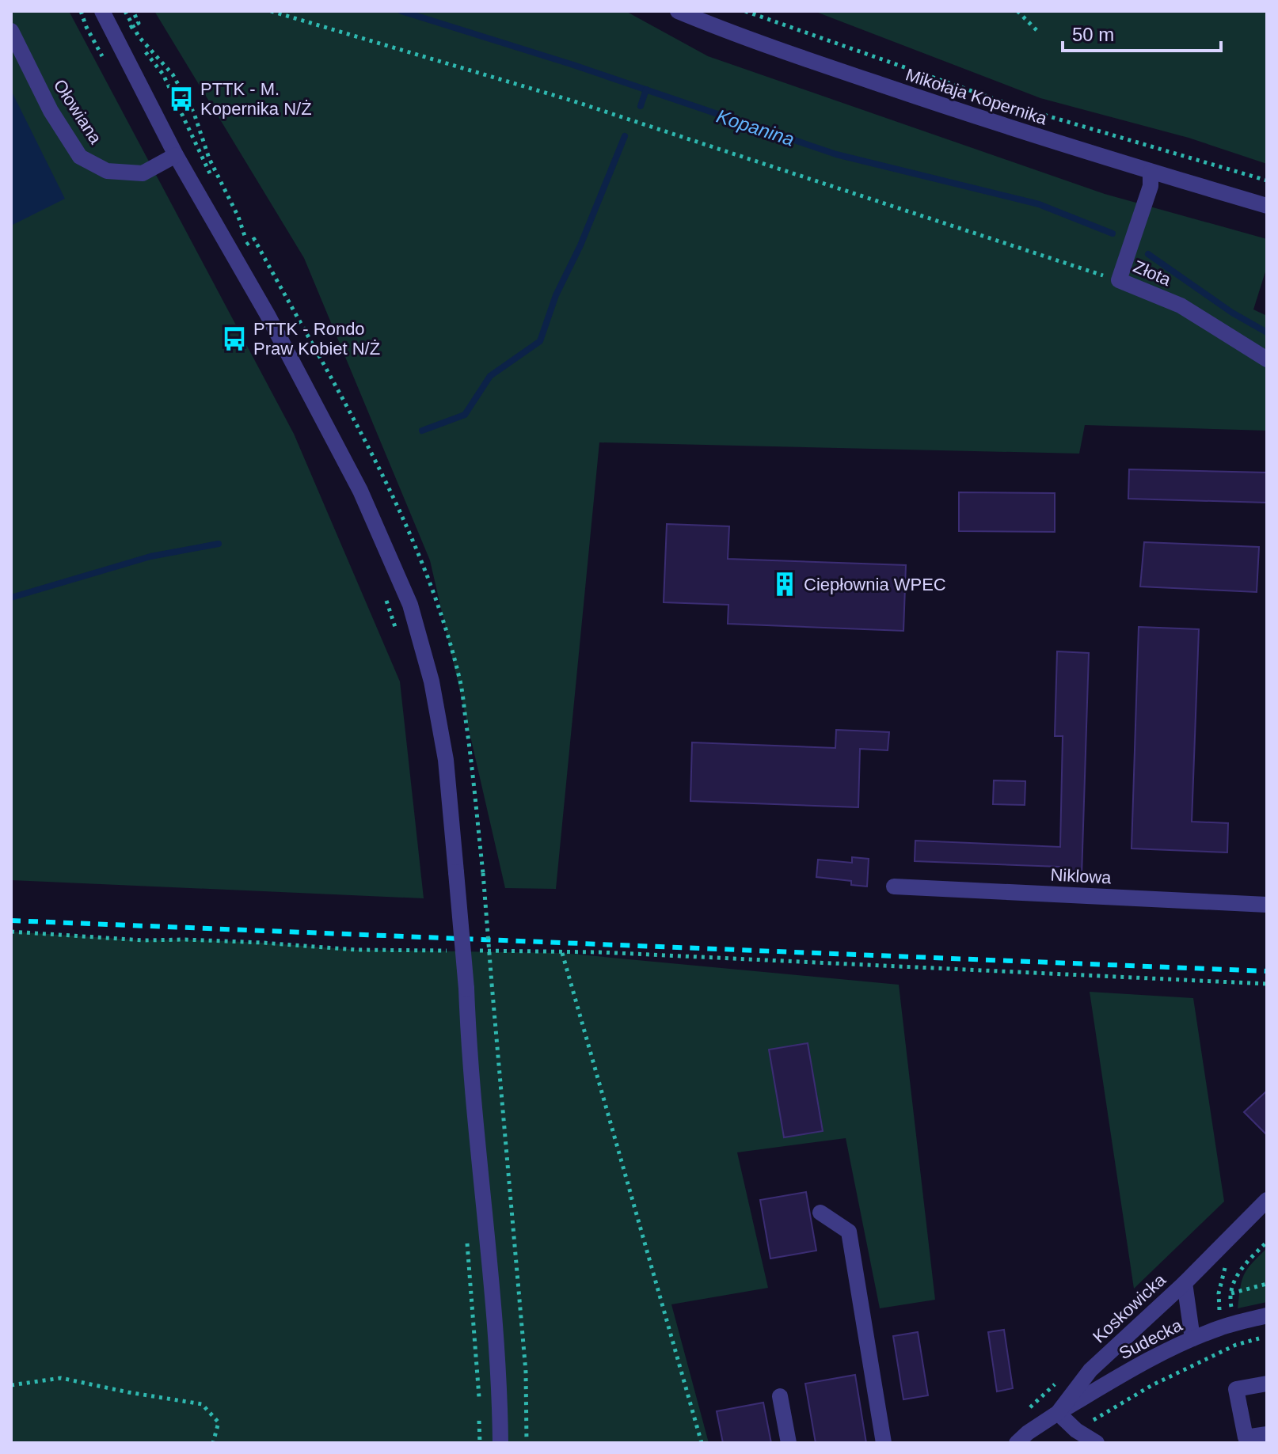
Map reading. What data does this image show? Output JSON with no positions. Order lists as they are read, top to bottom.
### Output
{
  "streets": {
    "street": [
      "Mikołaja Kopernika",
      "Ołowiana",
      "Złota",
      "Niklowa",
      "Koskowicka",
      "Sudecka"
    ]
  },
  "crossings": [
    ["Mikołaja Kopernika", "Złota"],
    ["Koskowicka", "Sudecka"]
  ],
  "water": ["Kopanina"],
  "places": {
    "bus stop": ["PTTK - M. Kopernika N/Ż", "PTTK - Rondo Praw Kobiet N/Ż"],
    "building": ["Ciepłownia WPEC"]
  },
  "scale_bar": "50 m"
}
